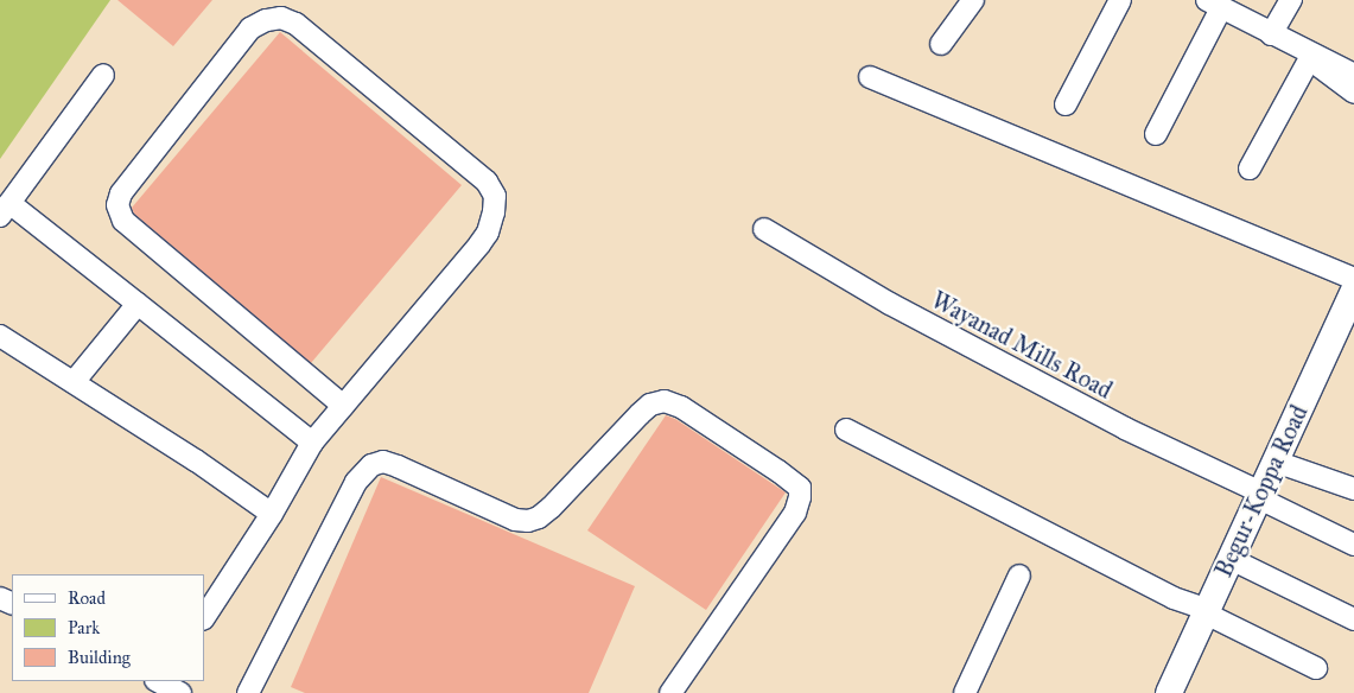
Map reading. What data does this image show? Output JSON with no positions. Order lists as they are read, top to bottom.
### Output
{
  "streets": {
    "main road": ["Begur-Koppa Road"],
    "street": ["Wayanad Mills Road"]
  },
  "crossings": [
    ["Wayanad Mills Road", "Begur-Koppa Road"]
  ],
  "legend": ["Road", "Park", "Building"]
}
